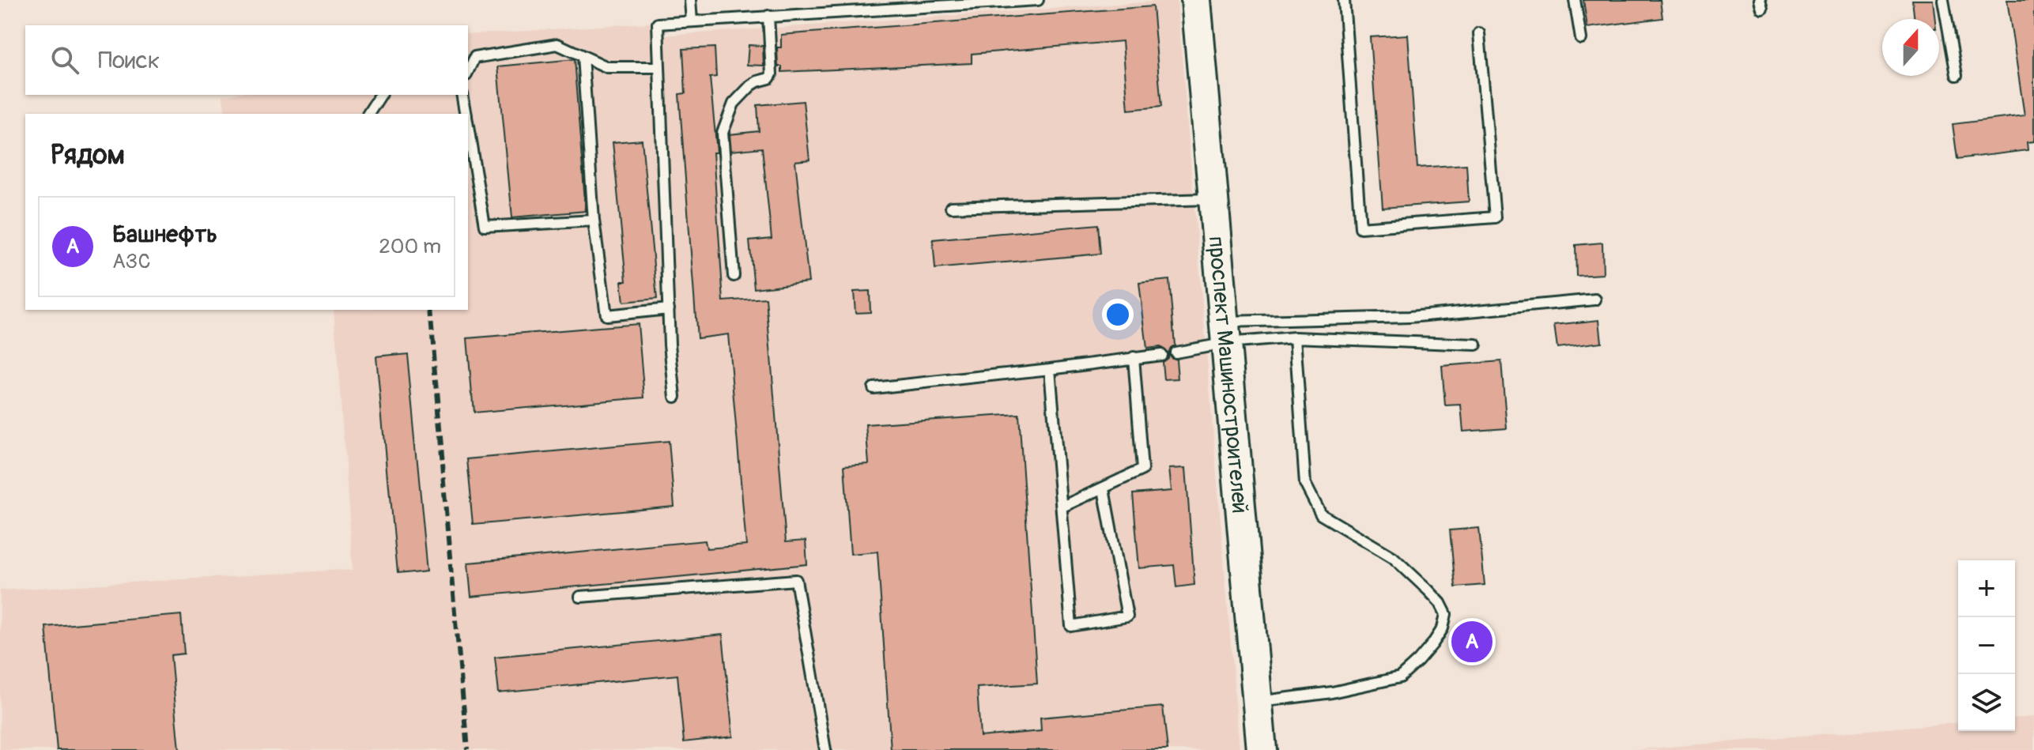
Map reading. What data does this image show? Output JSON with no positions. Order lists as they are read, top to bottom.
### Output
{
  "streets": {
    "main road": ["проспект Машиностроителей"]
  },
  "north": "top",
  "page": {
    "search": "Поиск",
    "heading": "Рядом",
    "list": [
      {
        "mark": "A",
        "name": "Башнефть",
        "note": "АЗС",
        "value": "200 m"
      }
    ],
    "map_buttons": ["+", "−"],
    "pins": "A"
  }
}
